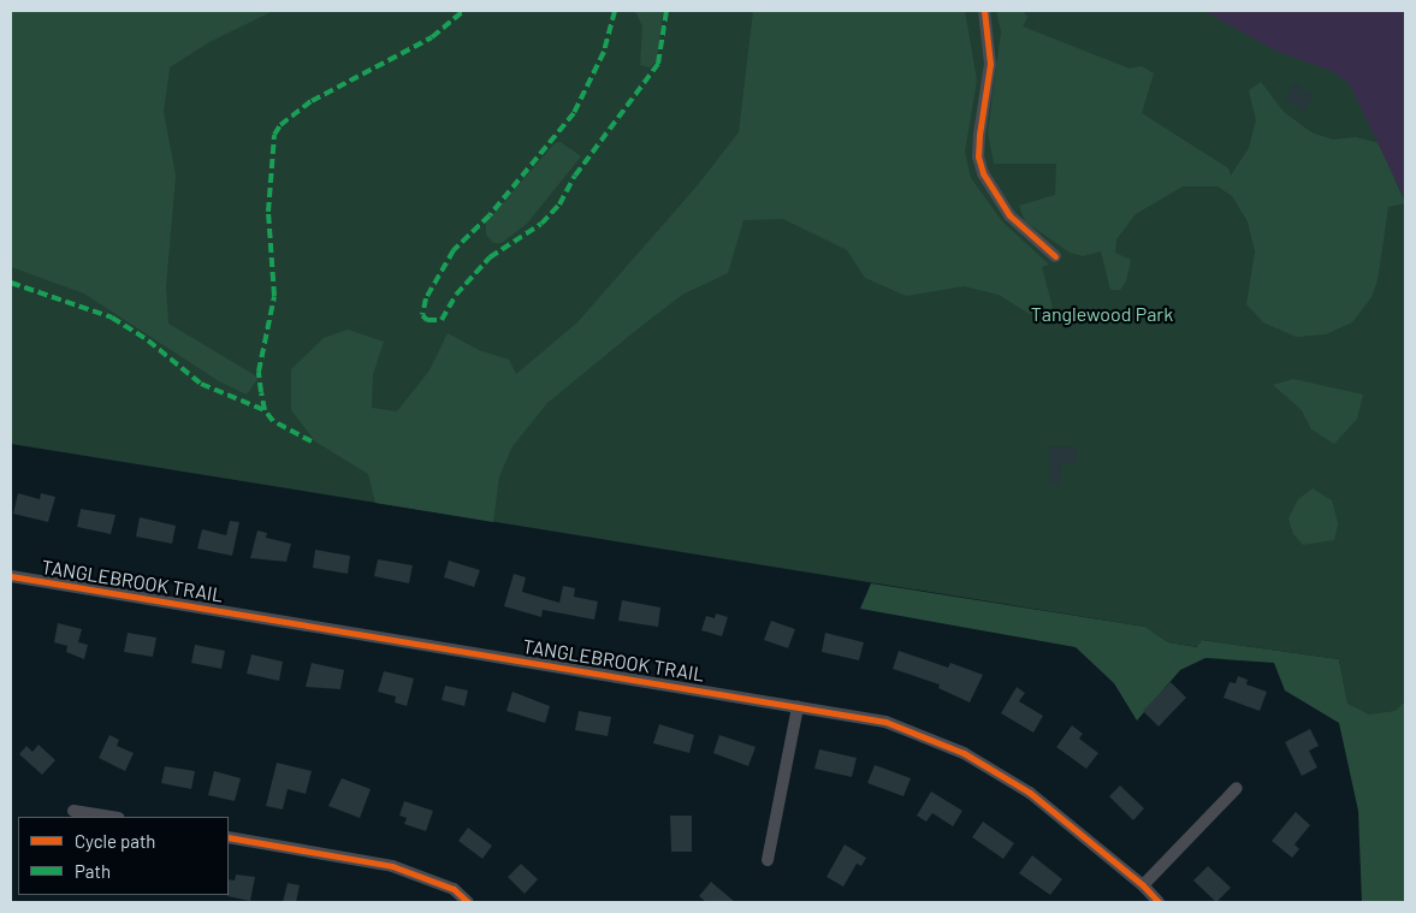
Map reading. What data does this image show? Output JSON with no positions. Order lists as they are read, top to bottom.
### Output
{
  "streets": {
    "street": ["TANGLEBROOK TRAIL"]
  },
  "parks": ["Tanglewood Park"],
  "legend": ["Cycle path", "Path"]
}
